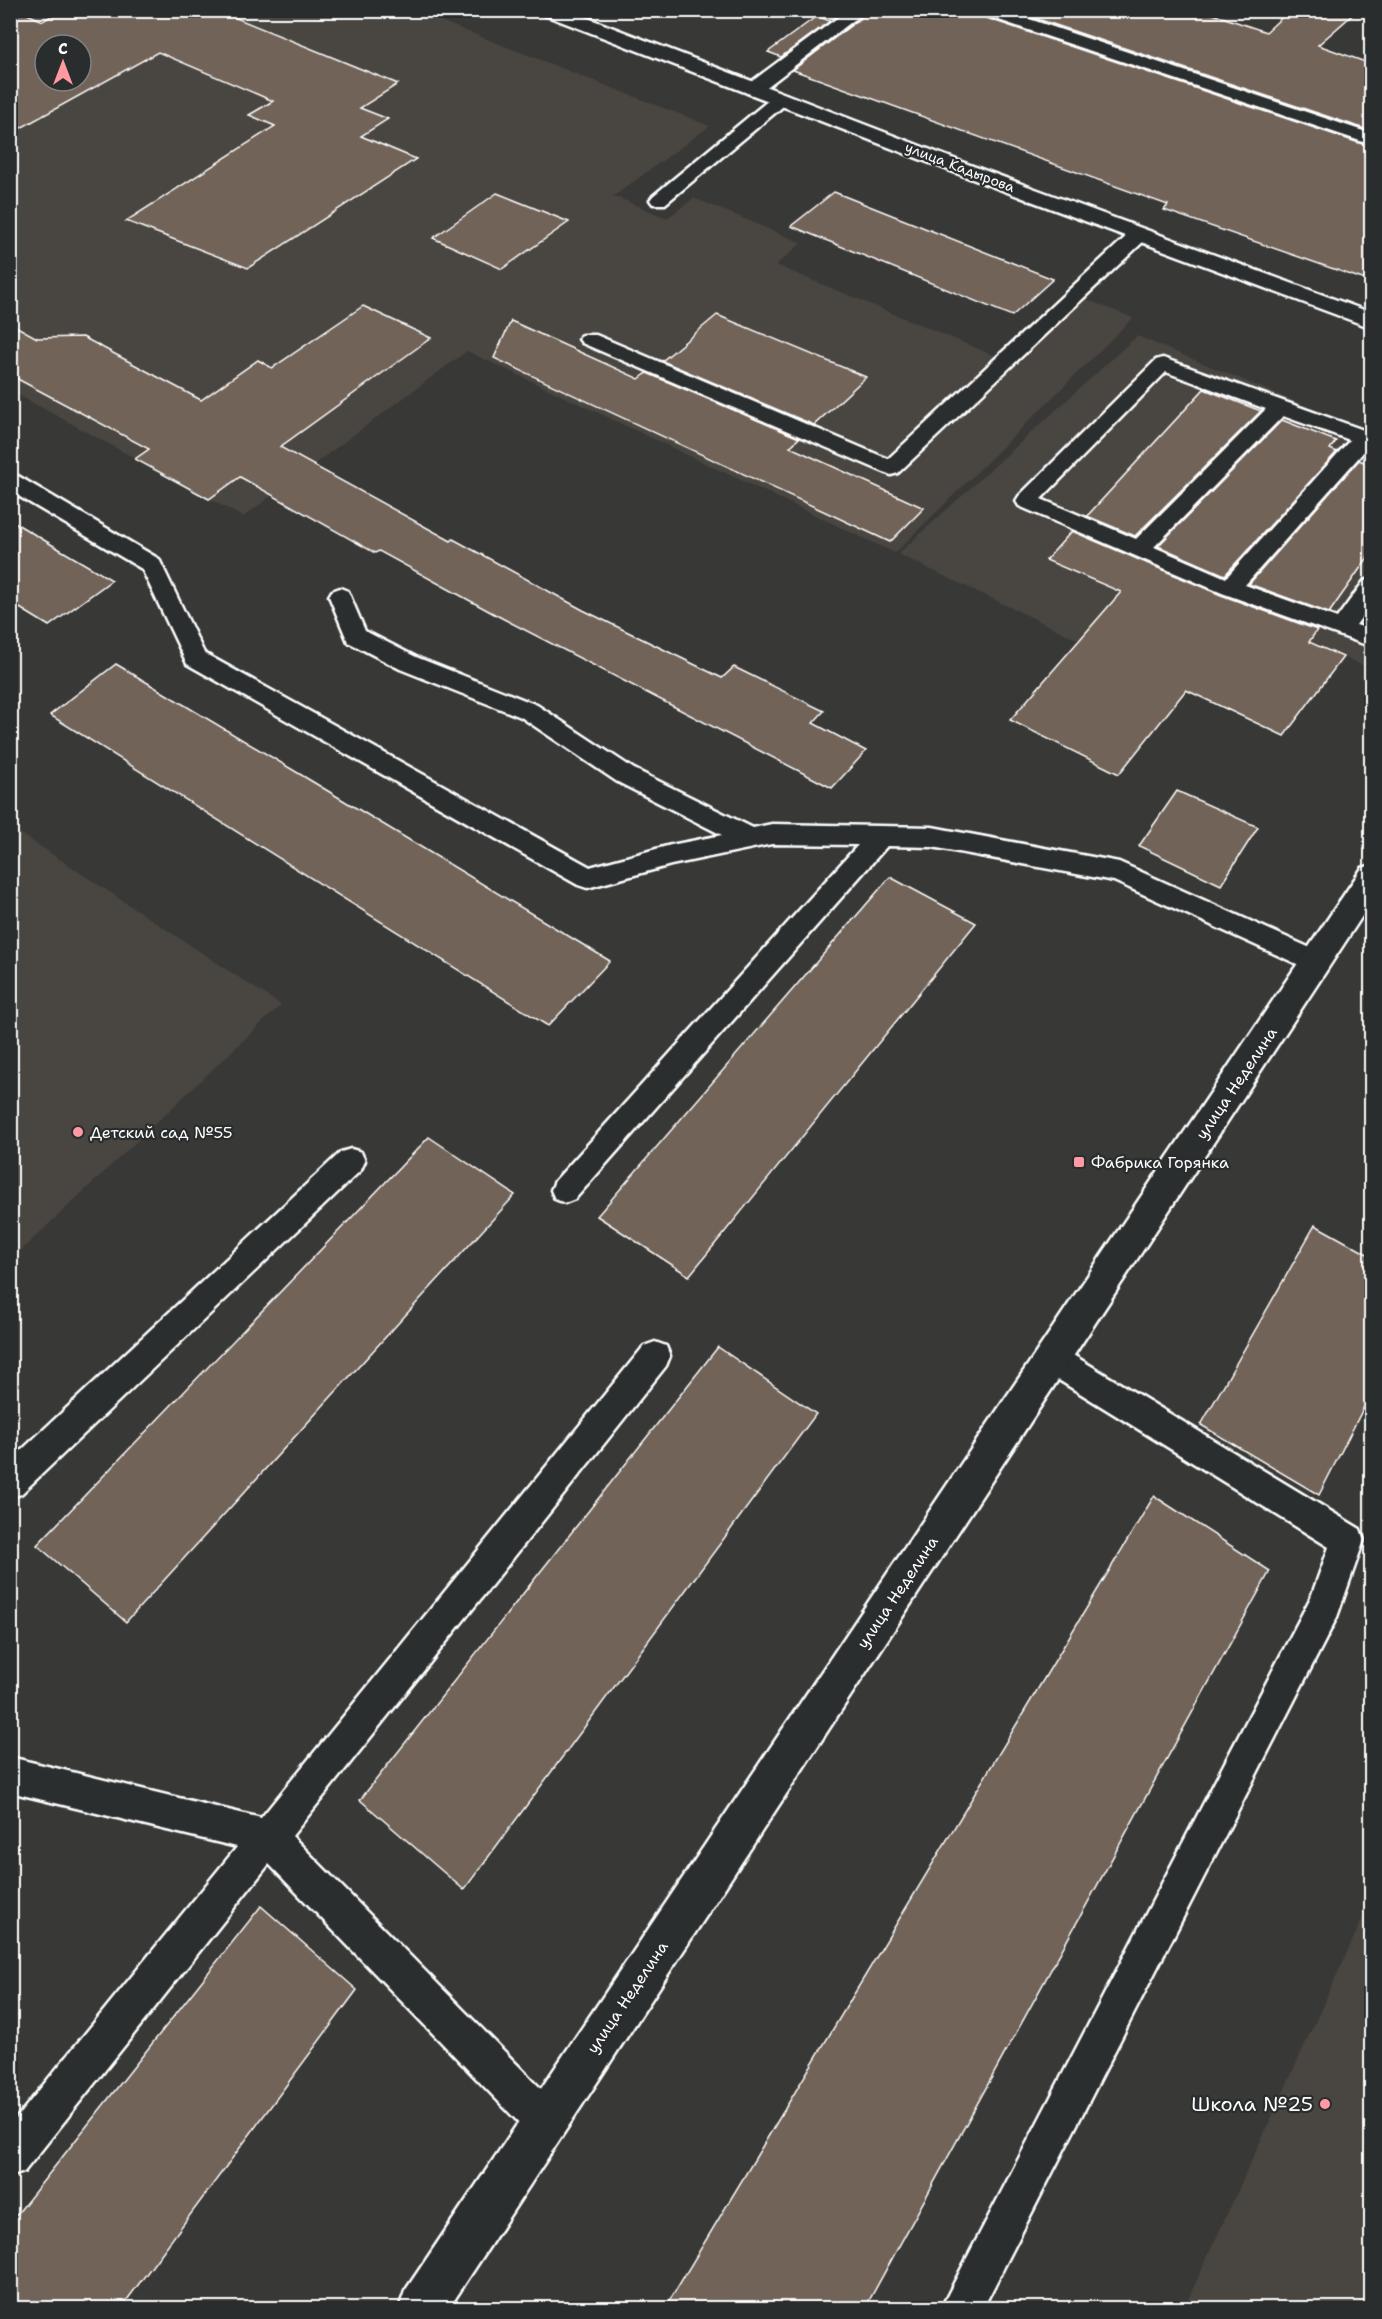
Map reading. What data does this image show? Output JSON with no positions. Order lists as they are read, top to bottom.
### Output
{
  "streets": {
    "street": ["улица Кадырова", "улица Неделина"]
  },
  "places": {
    "other": ["Детский сад №55", "Школа №25"],
    "transit": ["Фабрика Горянка"]
  },
  "north": "top"
}
